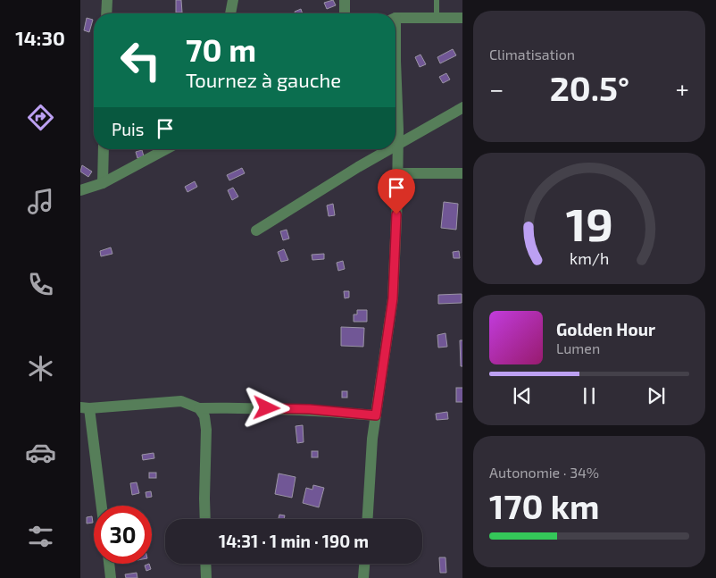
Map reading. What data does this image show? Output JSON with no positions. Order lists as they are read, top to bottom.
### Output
{
  "page": {
    "tabs": "14:30",
    "tile": [
      "Climatisation",
      ["Autonomie · 34%", "170 km"]
    ],
    "turn": ["70 m", "Tournez à gauche"],
    "heat": ["−", "20.5°", "+"],
    "then": "Puis",
    "song": ["Golden Hour", "Lumen"],
    "limit": "30",
    "trip": "14:31 · 1 min · 190 m",
    "gauge": ["19", "km/h"]
  }
}
